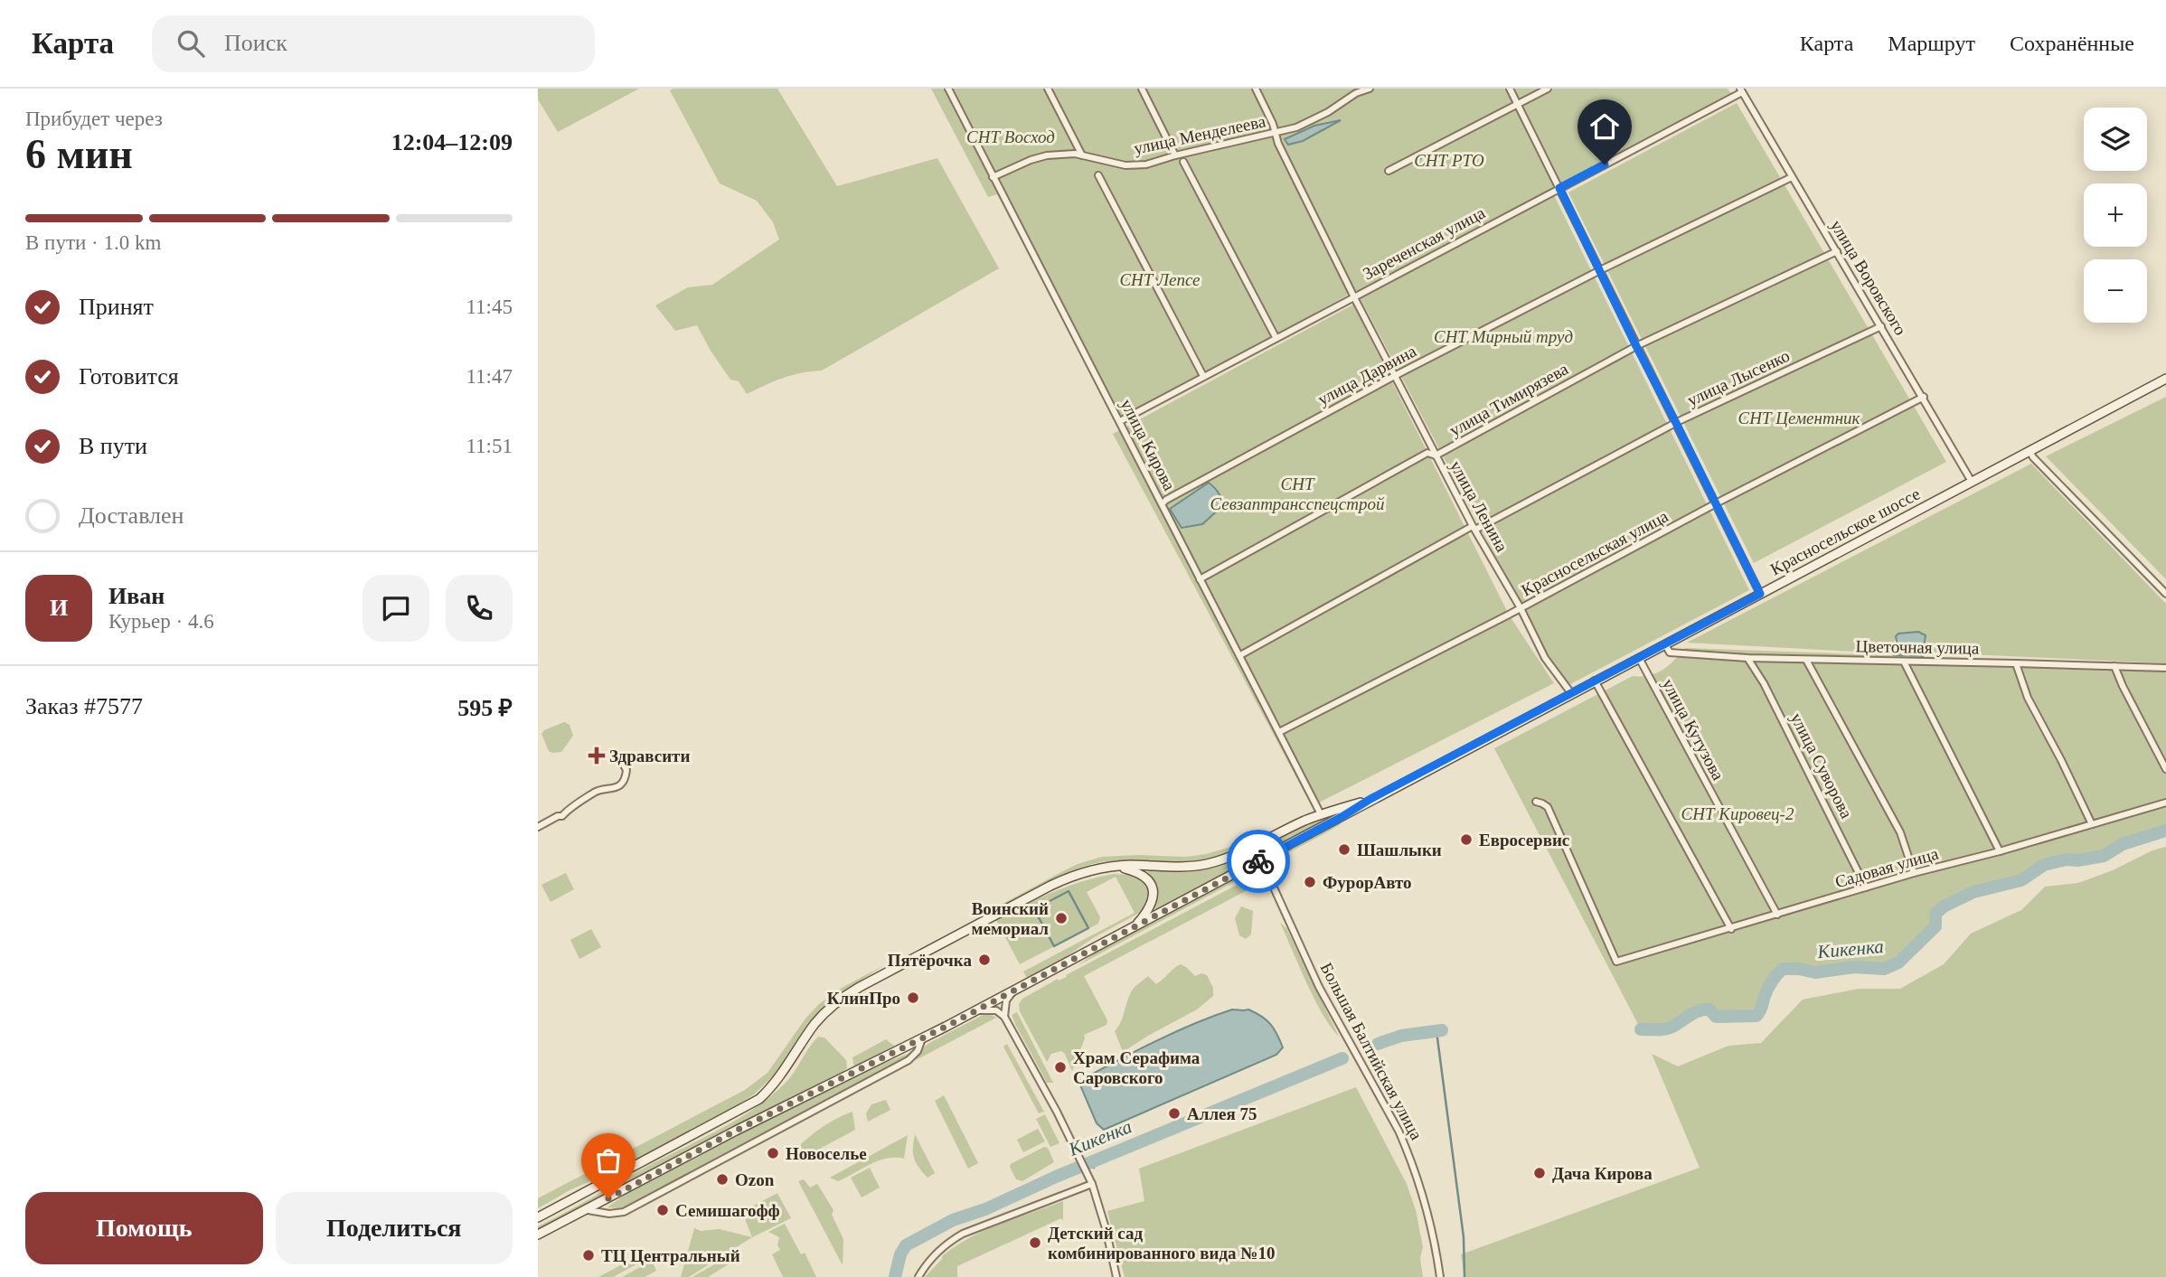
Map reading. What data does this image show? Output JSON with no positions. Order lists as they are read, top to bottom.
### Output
{
  "streets": {
    "main road": ["Красносельское шоссе"],
    "street": [
      "улица Менделеева",
      "Зареченская улица",
      "улица Воровского",
      "улица Дарвина",
      "улица Лысенко",
      "улица Тимирязева",
      "улица Кирова",
      "улица Ленина",
      "Красносельская улица",
      "Цветочная улица",
      "улица Кутузова",
      "улица Суворова",
      "Садовая улица",
      "Большая Балтийская улица"
    ]
  },
  "crossings": [
    ["улица Менделеева", "улица Кирова"],
    ["улица Менделеева", "улица Ленина"],
    ["Зареченская улица", "улица Воровского"],
    ["Зареченская улица", "улица Кирова"],
    ["Зареченская улица", "улица Ленина"],
    ["улица Воровского", "улица Дарвина"],
    ["улица Воровского", "улица Лысенко"],
    ["улица Воровского", "улица Тимирязева"],
    ["улица Воровского", "Красносельское шоссе"],
    ["улица Воровского", "Красносельская улица"],
    ["улица Дарвина", "улица Кирова"],
    ["улица Дарвина", "улица Ленина"],
    ["улица Лысенко", "улица Кирова"],
    ["улица Лысенко", "улица Ленина"],
    ["улица Тимирязева", "улица Кирова"],
    ["улица Тимирязева", "улица Ленина"],
    ["улица Кирова", "Красносельское шоссе"],
    ["улица Кирова", "Красносельская улица"],
    ["улица Ленина", "Красносельское шоссе"],
    ["улица Ленина", "Красносельская улица"],
    ["Красносельское шоссе", "Цветочная улица"],
    ["Красносельское шоссе", "улица Кутузова"],
    ["Красносельское шоссе", "Большая Балтийская улица"],
    ["Цветочная улица", "улица Суворова"],
    ["улица Кутузова", "Садовая улица"],
    ["улица Суворова", "Садовая улица"]
  ],
  "water": ["Кикенка"],
  "parks": [
    "СНТ Восход",
    "СНТ РТО",
    "СНТ Лепсе",
    "СНТ Мирный труд",
    "СНТ Цементник",
    "СНТ Севзаптрансспецстрой",
    "СНТ Кировец-2"
  ],
  "places": {
    "health": ["Здравсити"],
    "other": [
      "Евросервис",
      "Шашлыки",
      "ФурорАвто",
      "Воинский мемориал",
      "Пятёрочка",
      "КлинПро",
      "Храм Серафима Саровского",
      "Аллея 75",
      "Новоселье",
      "Дача Кирова",
      "Ozon",
      "Семишагофф",
      "Детский сад комбинированного вида №10",
      "ТЦ Центральный"
    ]
  },
  "page": {
    "header": "Карта",
    "search": "Поиск",
    "nav": ["Карта", "Маршрут", "Сохранённые"],
    "heading": ["6 мин", "Прибудет через", "12:04–12:09"],
    "panel": [
      "Иван",
      "Курьер · 4.6",
      "Заказ #7577",
      "595 ₽"
    ],
    "map_buttons": ["+", "−"],
    "bar": "В пути · 1.0 km",
    "list": [
      ["Принят", "11:45"],
      ["Готовится", "11:47"],
      ["В пути", "11:51"],
      "Доставлен"
    ],
    "round": "И",
    "buttons": ["Помощь", "Поделиться"]
  }
}
